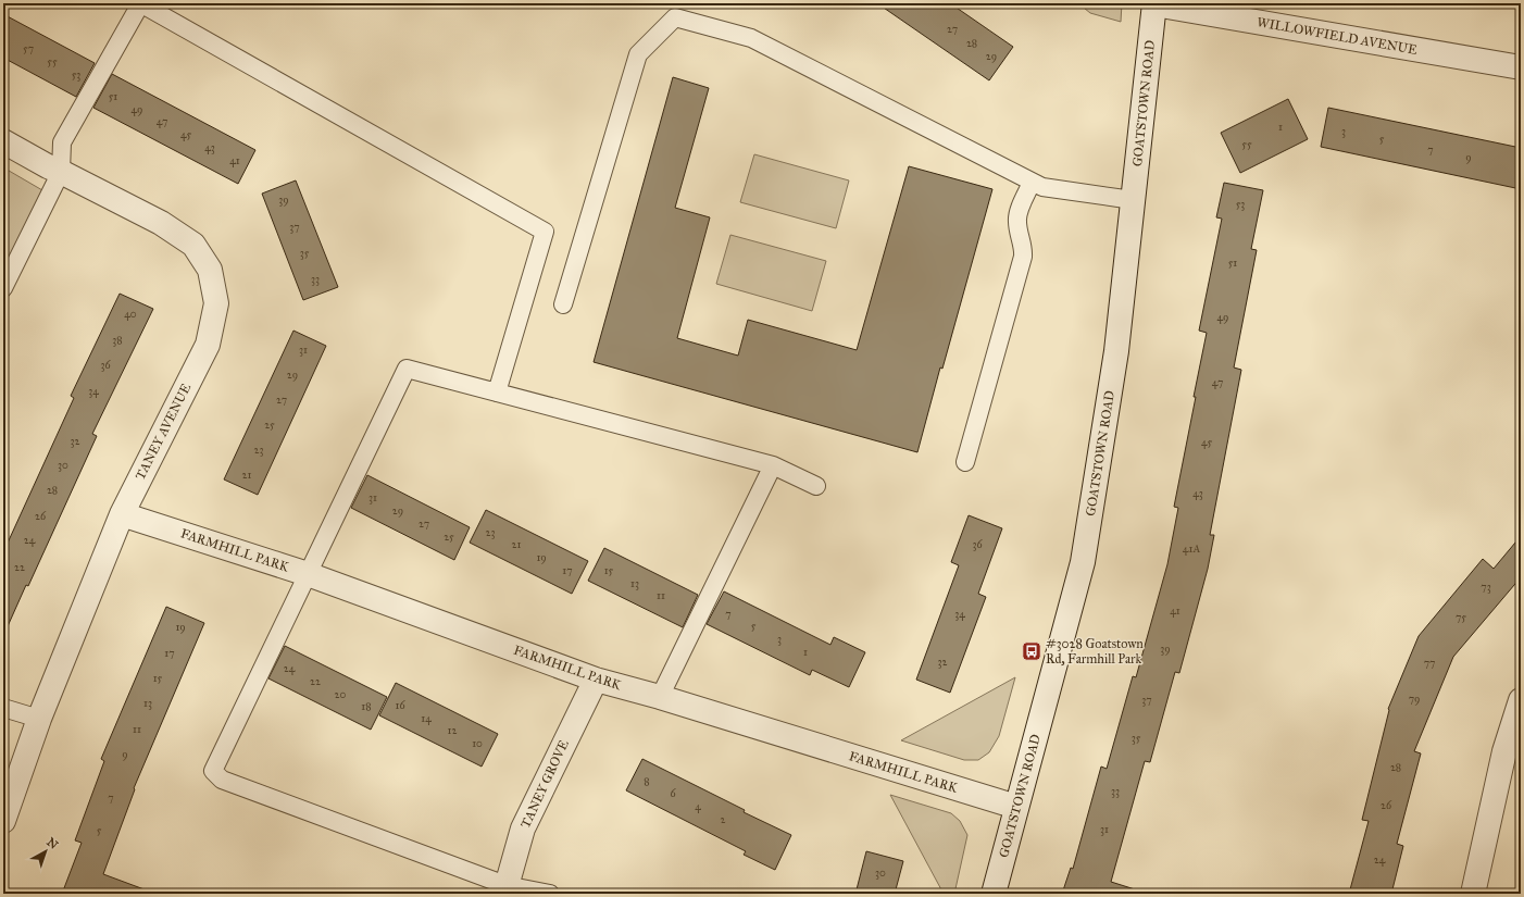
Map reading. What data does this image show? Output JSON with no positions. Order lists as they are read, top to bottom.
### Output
{
  "streets": {
    "street": [
      "WILLOWFIELD AVENUE",
      "GOATSTOWN ROAD",
      "TANEY AVENUE",
      "FARMHILL PARK",
      "TANEY GROVE"
    ]
  },
  "crossings": [
    ["WILLOWFIELD AVENUE", "GOATSTOWN ROAD"],
    ["GOATSTOWN ROAD", "FARMHILL PARK"],
    ["TANEY AVENUE", "FARMHILL PARK"],
    ["FARMHILL PARK", "TANEY GROVE"]
  ],
  "places": {
    "bus stop": ["#3028 Goatstown Rd, Farmhill Park"]
  },
  "house_numbers": [
    "27",
    "28",
    "57",
    "29",
    "55",
    "53",
    "51",
    "49",
    "47",
    "1",
    "3",
    "45",
    "5",
    "55",
    "43",
    "7",
    "9",
    "41",
    "39",
    "53",
    "37",
    "35",
    "51",
    "33",
    "40",
    "49",
    "38",
    "31",
    "36",
    "29",
    "47",
    "34",
    "27",
    "25",
    "32",
    "45",
    "23",
    "30",
    "21",
    "28",
    "43",
    "31",
    "29",
    "26",
    "27",
    "23",
    "25",
    "24",
    "21",
    "36",
    "41A",
    "19",
    "22",
    "17",
    "15",
    "13",
    "73",
    "11",
    "41",
    "7",
    "34",
    "75",
    "5",
    "19",
    "3",
    "39",
    "1",
    "17",
    "32",
    "77",
    "24",
    "15",
    "22",
    "20",
    "79",
    "37",
    "13",
    "16",
    "18",
    "14",
    "11",
    "12",
    "35",
    "10",
    "9",
    "28",
    "8",
    "33",
    "6",
    "7",
    "26",
    "4",
    "2",
    "31",
    "5",
    "24",
    "30"
  ],
  "north": "top right"
}
